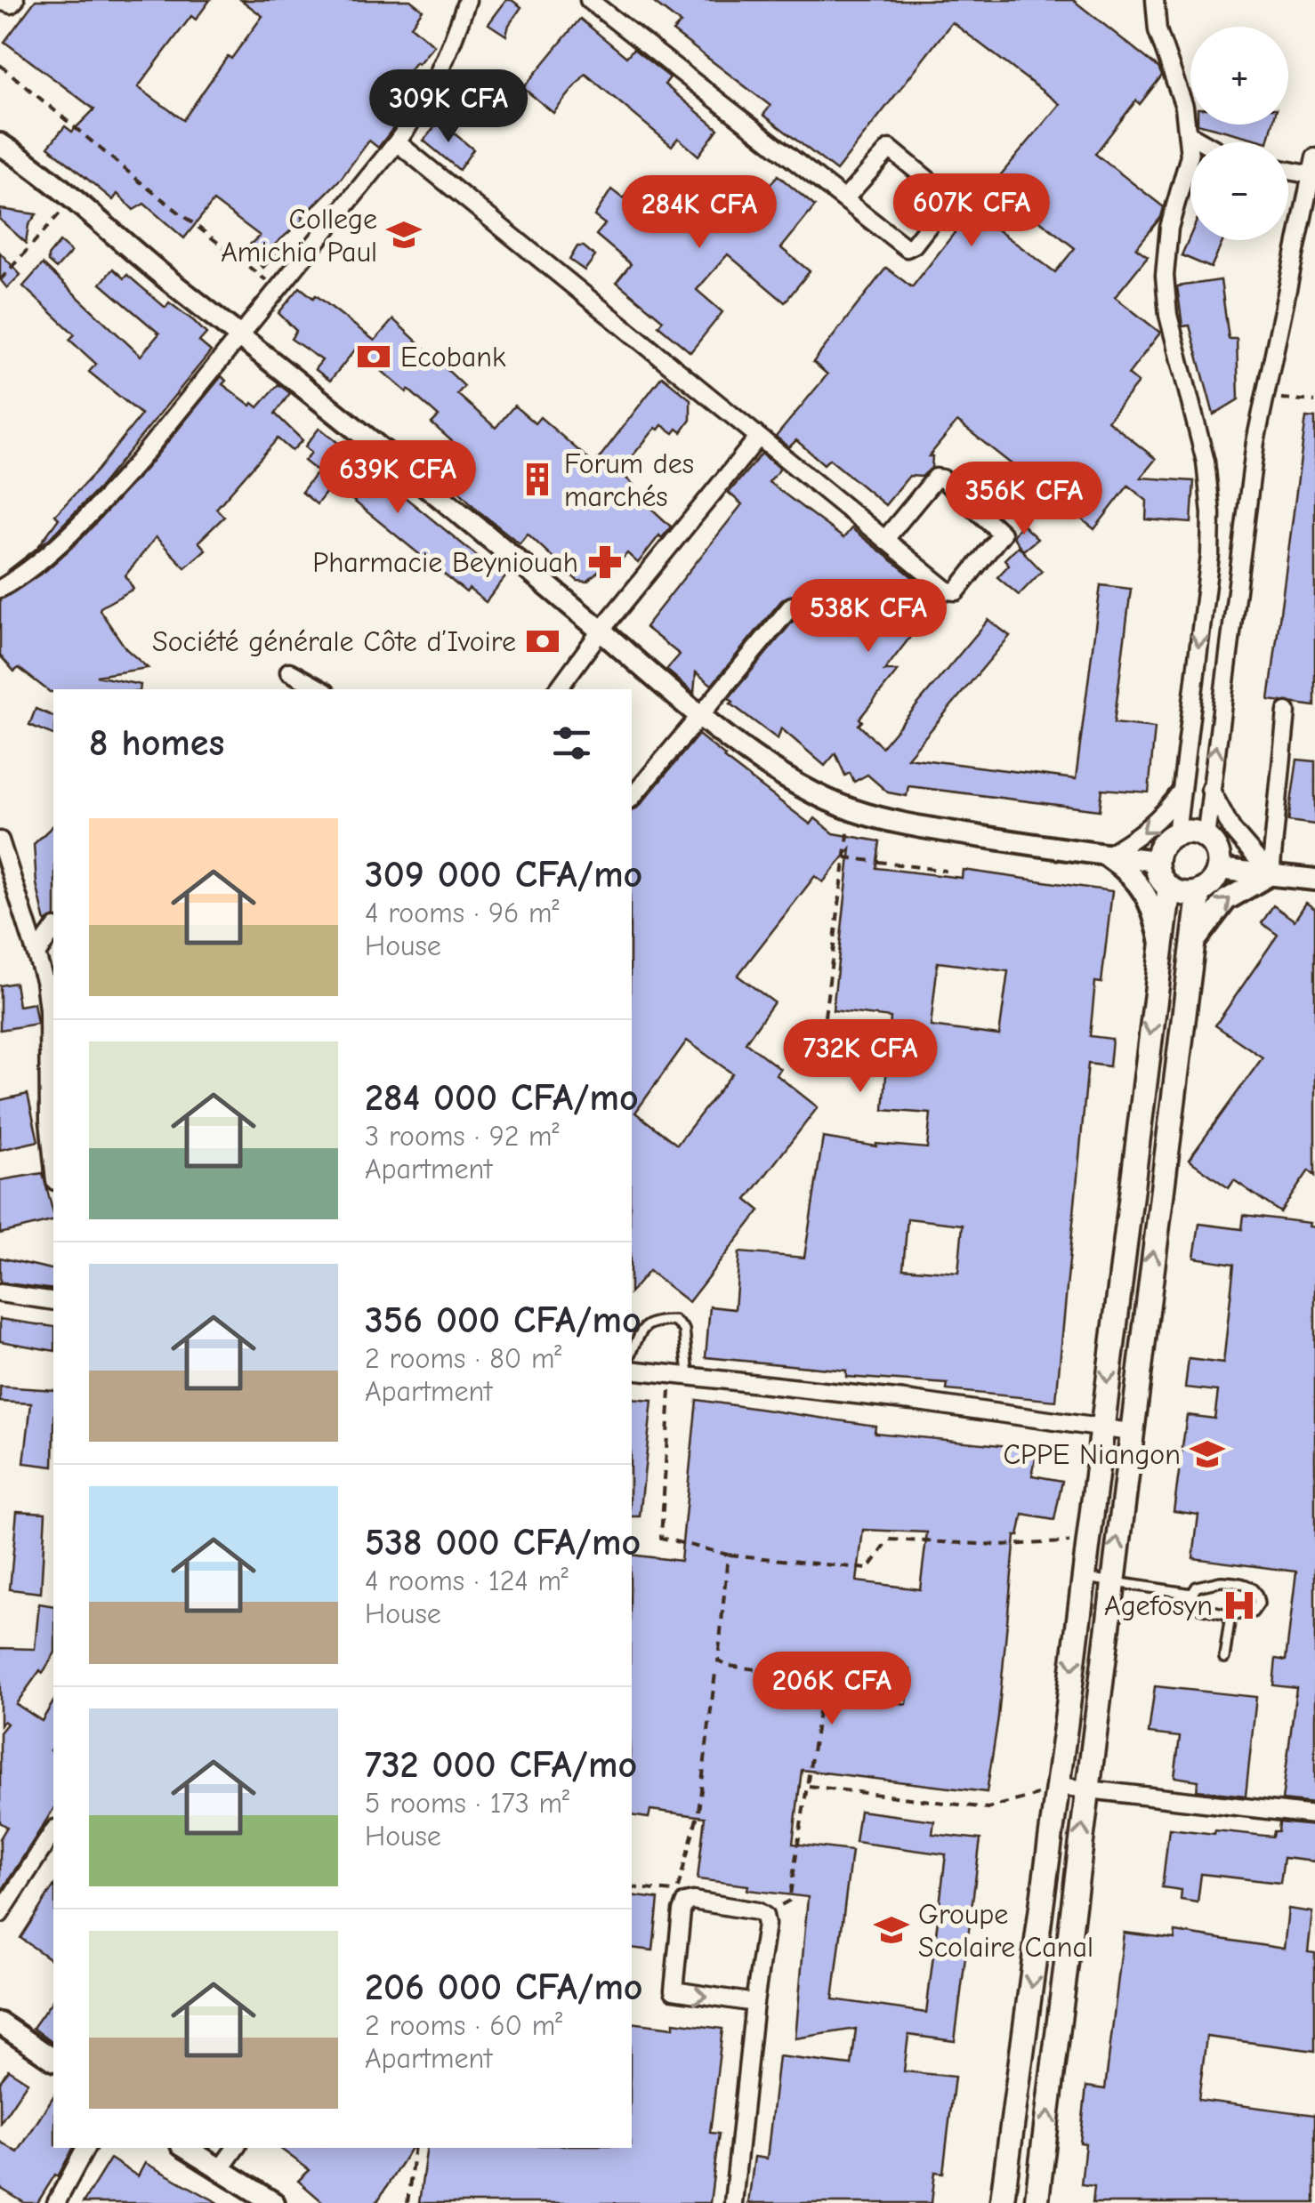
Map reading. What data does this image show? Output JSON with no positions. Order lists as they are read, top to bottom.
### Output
{
  "places": {
    "school or university": ["College Amichia Paul", "CPPE Niangon", "Groupe Scolaire Canal"],
    "bank": ["Ecobank", "Société générale Côte d’Ivoire"],
    "building": ["Forum des marchés"],
    "pharmacy": ["Pharmacie Beyniouah"],
    "hospital": ["Agefosyn"]
  },
  "page": {
    "map_buttons": ["+", "−"],
    "price": [
      "309K CFA",
      "607K CFA",
      "284K CFA",
      "639K CFA",
      "356K CFA",
      "538K CFA",
      "732K CFA",
      "206K CFA"
    ],
    "heading": "8 homes",
    "list": [
      {
        "name": "309 000 CFA/mo",
        "note": "4 rooms · 96 m² · House"
      },
      {
        "name": "284 000 CFA/mo",
        "note": "3 rooms · 92 m² · Apartment"
      },
      {
        "name": "356 000 CFA/mo",
        "note": "2 rooms · 80 m² · Apartment"
      },
      {
        "name": "538 000 CFA/mo",
        "note": "4 rooms · 124 m² · House"
      },
      {
        "name": "732 000 CFA/mo",
        "note": "5 rooms · 173 m² · House"
      },
      {
        "name": "206 000 CFA/mo",
        "note": "2 rooms · 60 m² · Apartment"
      }
    ]
  }
}
